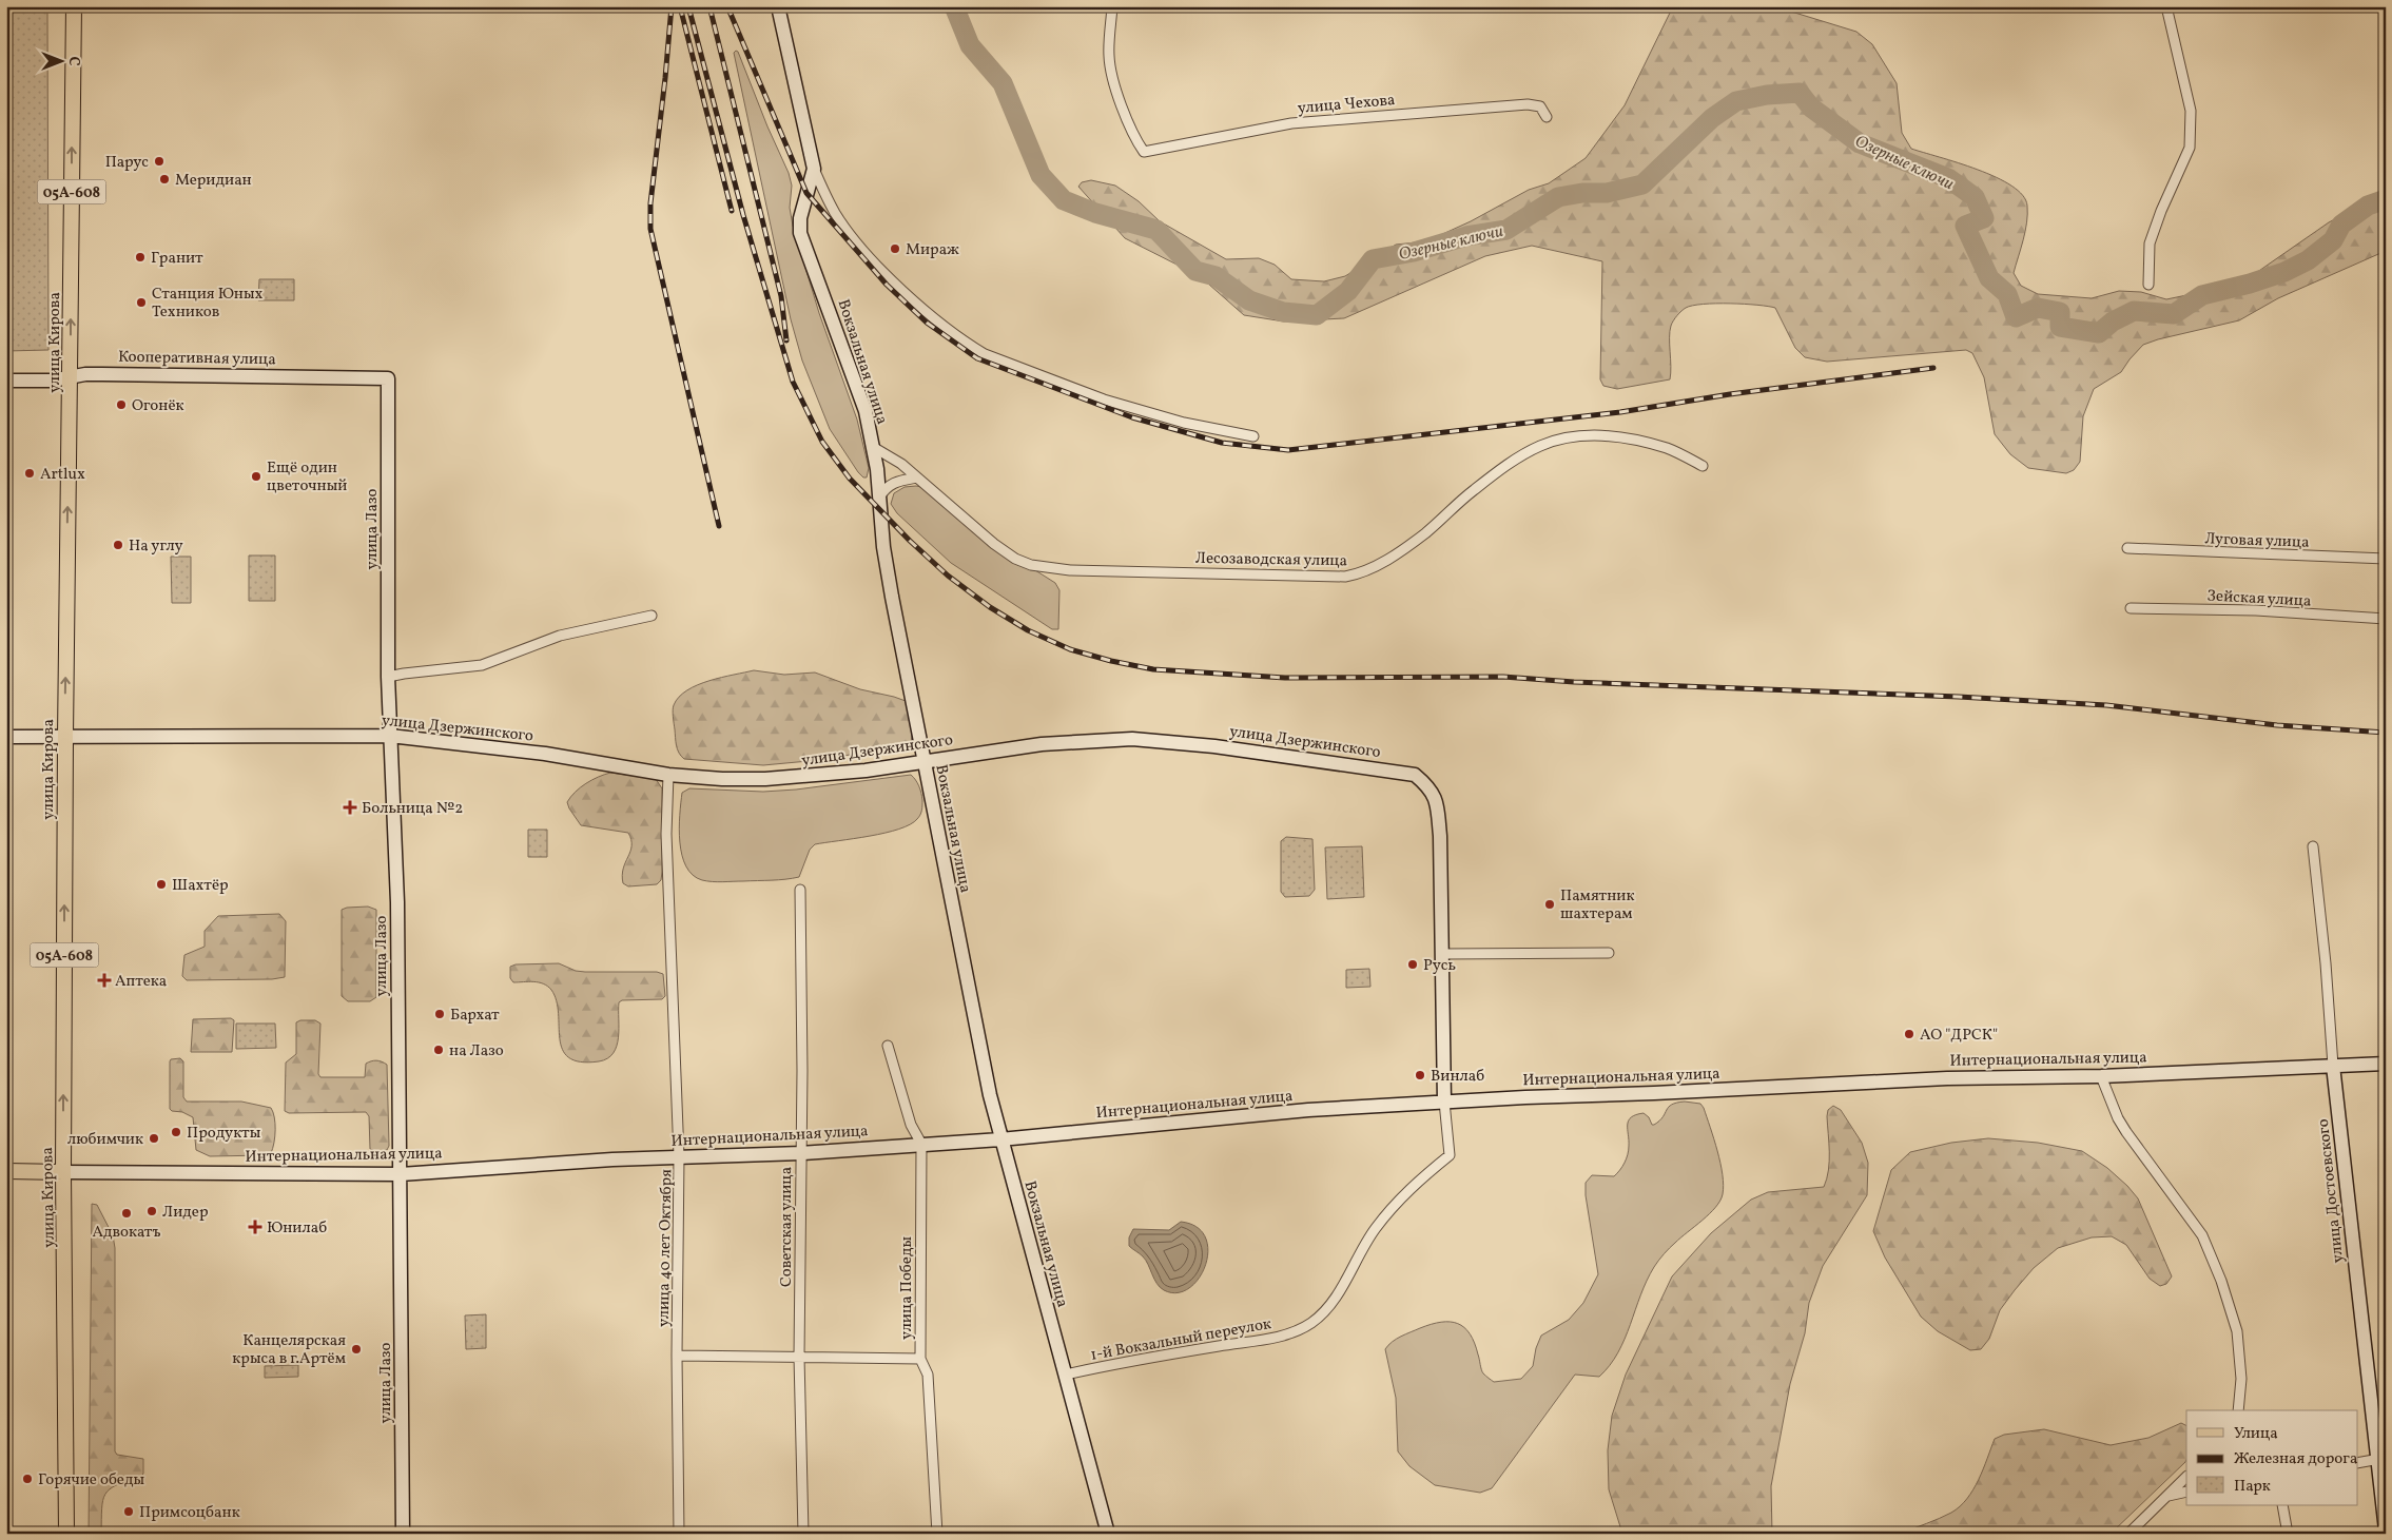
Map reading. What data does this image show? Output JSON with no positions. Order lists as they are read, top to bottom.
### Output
{
  "streets": {
    "main road": [
      "05А-608",
      "улица Кирова",
      "Кооперативная улица",
      "Вокзальная улица",
      "улица Лазо",
      "улица Дзержинского",
      "Интернациональная улица",
      "улица Достоевского"
    ],
    "street": [
      "улица Чехова",
      "Луговая улица",
      "Лесозаводская улица",
      "Зейская улица",
      "Советская улица",
      "улица 40 лет Октября",
      "улица Победы",
      "1-й Вокзальный переулок"
    ]
  },
  "crossings": [
    ["улица Кирова", "Кооперативная улица"],
    ["улица Кирова", "улица Дзержинского"],
    ["улица Кирова", "Интернациональная улица"],
    ["Кооперативная улица", "улица Лазо"],
    ["Вокзальная улица", "Лесозаводская улица"],
    ["Вокзальная улица", "улица Дзержинского"],
    ["Вокзальная улица", "Интернациональная улица"],
    ["Вокзальная улица", "1-й Вокзальный переулок"],
    ["улица Лазо", "улица Дзержинского"],
    ["улица Лазо", "Интернациональная улица"],
    ["улица Дзержинского", "Интернациональная улица"],
    ["улица Дзержинского", "улица 40 лет Октября"],
    ["улица Дзержинского", "1-й Вокзальный переулок"],
    ["Интернациональная улица", "улица Достоевского"],
    ["Интернациональная улица", "Советская улица"],
    ["Интернациональная улица", "улица 40 лет Октября"],
    ["Интернациональная улица", "улица Победы"],
    ["Интернациональная улица", "1-й Вокзальный переулок"]
  ],
  "one_way": ["улица Кирова"],
  "water": ["Озерные ключи"],
  "places": {
    "other": [
      "Парус",
      "Меридиан",
      "Мираж",
      "Гранит",
      "Станция Юных Техников",
      "Огонёк",
      "Artlux",
      "Ещё один цветочный",
      "На углу",
      "Шахтёр",
      "Памятник шахтерам",
      "Русь",
      "Бархат",
      "АО \"ДРСК\"",
      "на Лазо",
      "Винлаб",
      "Продукты",
      "любимчик",
      "Лидер",
      "Адвокатъ",
      "Канцелярская крыса в г.Артём",
      "Горячие обеды",
      "Примсоцбанк"
    ],
    "health": ["Больница №2", "Аптека", "Юнилаб"]
  },
  "legend": ["Улица", "Железная дорога", "Парк"],
  "north": "right"
}
